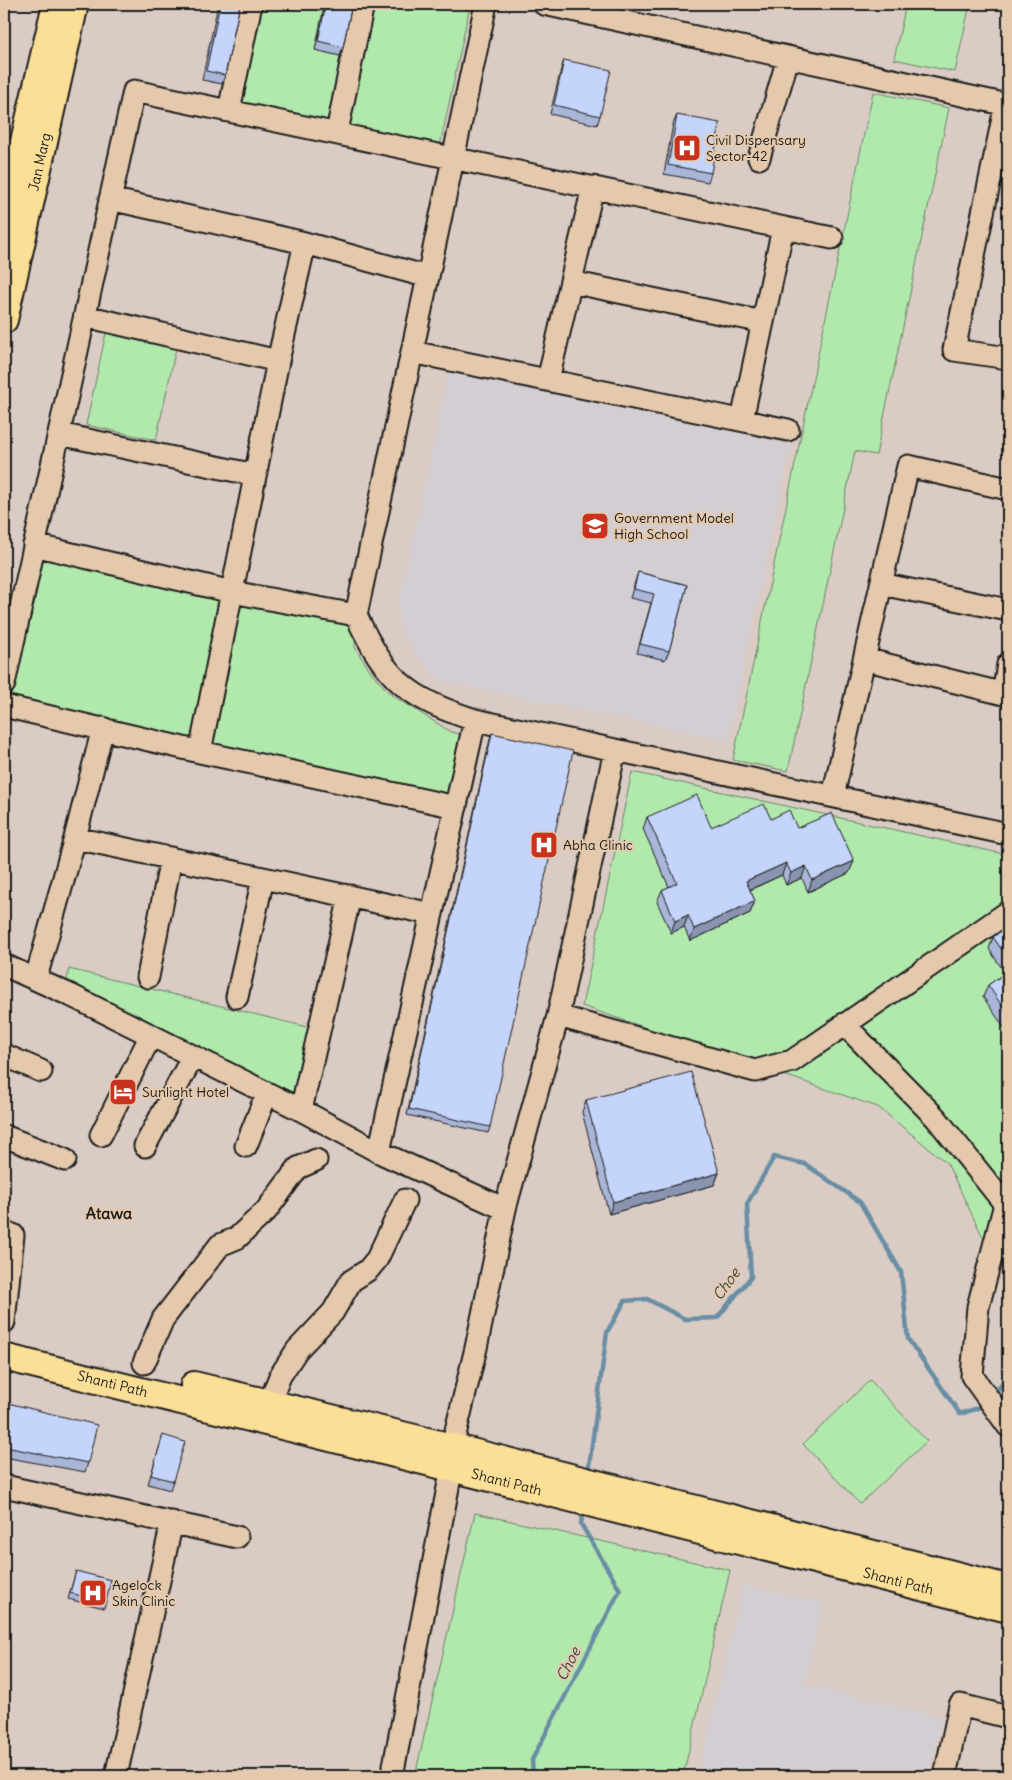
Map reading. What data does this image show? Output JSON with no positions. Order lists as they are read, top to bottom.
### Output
{
  "streets": {
    "main road": ["Jan Marg", "Shanti Path"]
  },
  "districts": ["Atawa"],
  "water": ["Choe"],
  "places": {
    "hospital": ["Civil Dispensary Sector-42", "Abha Clinic", "Agelock Skin Clinic"],
    "school or university": ["Government Model High School"],
    "hotel": ["Sunlight Hotel"]
  }
}
